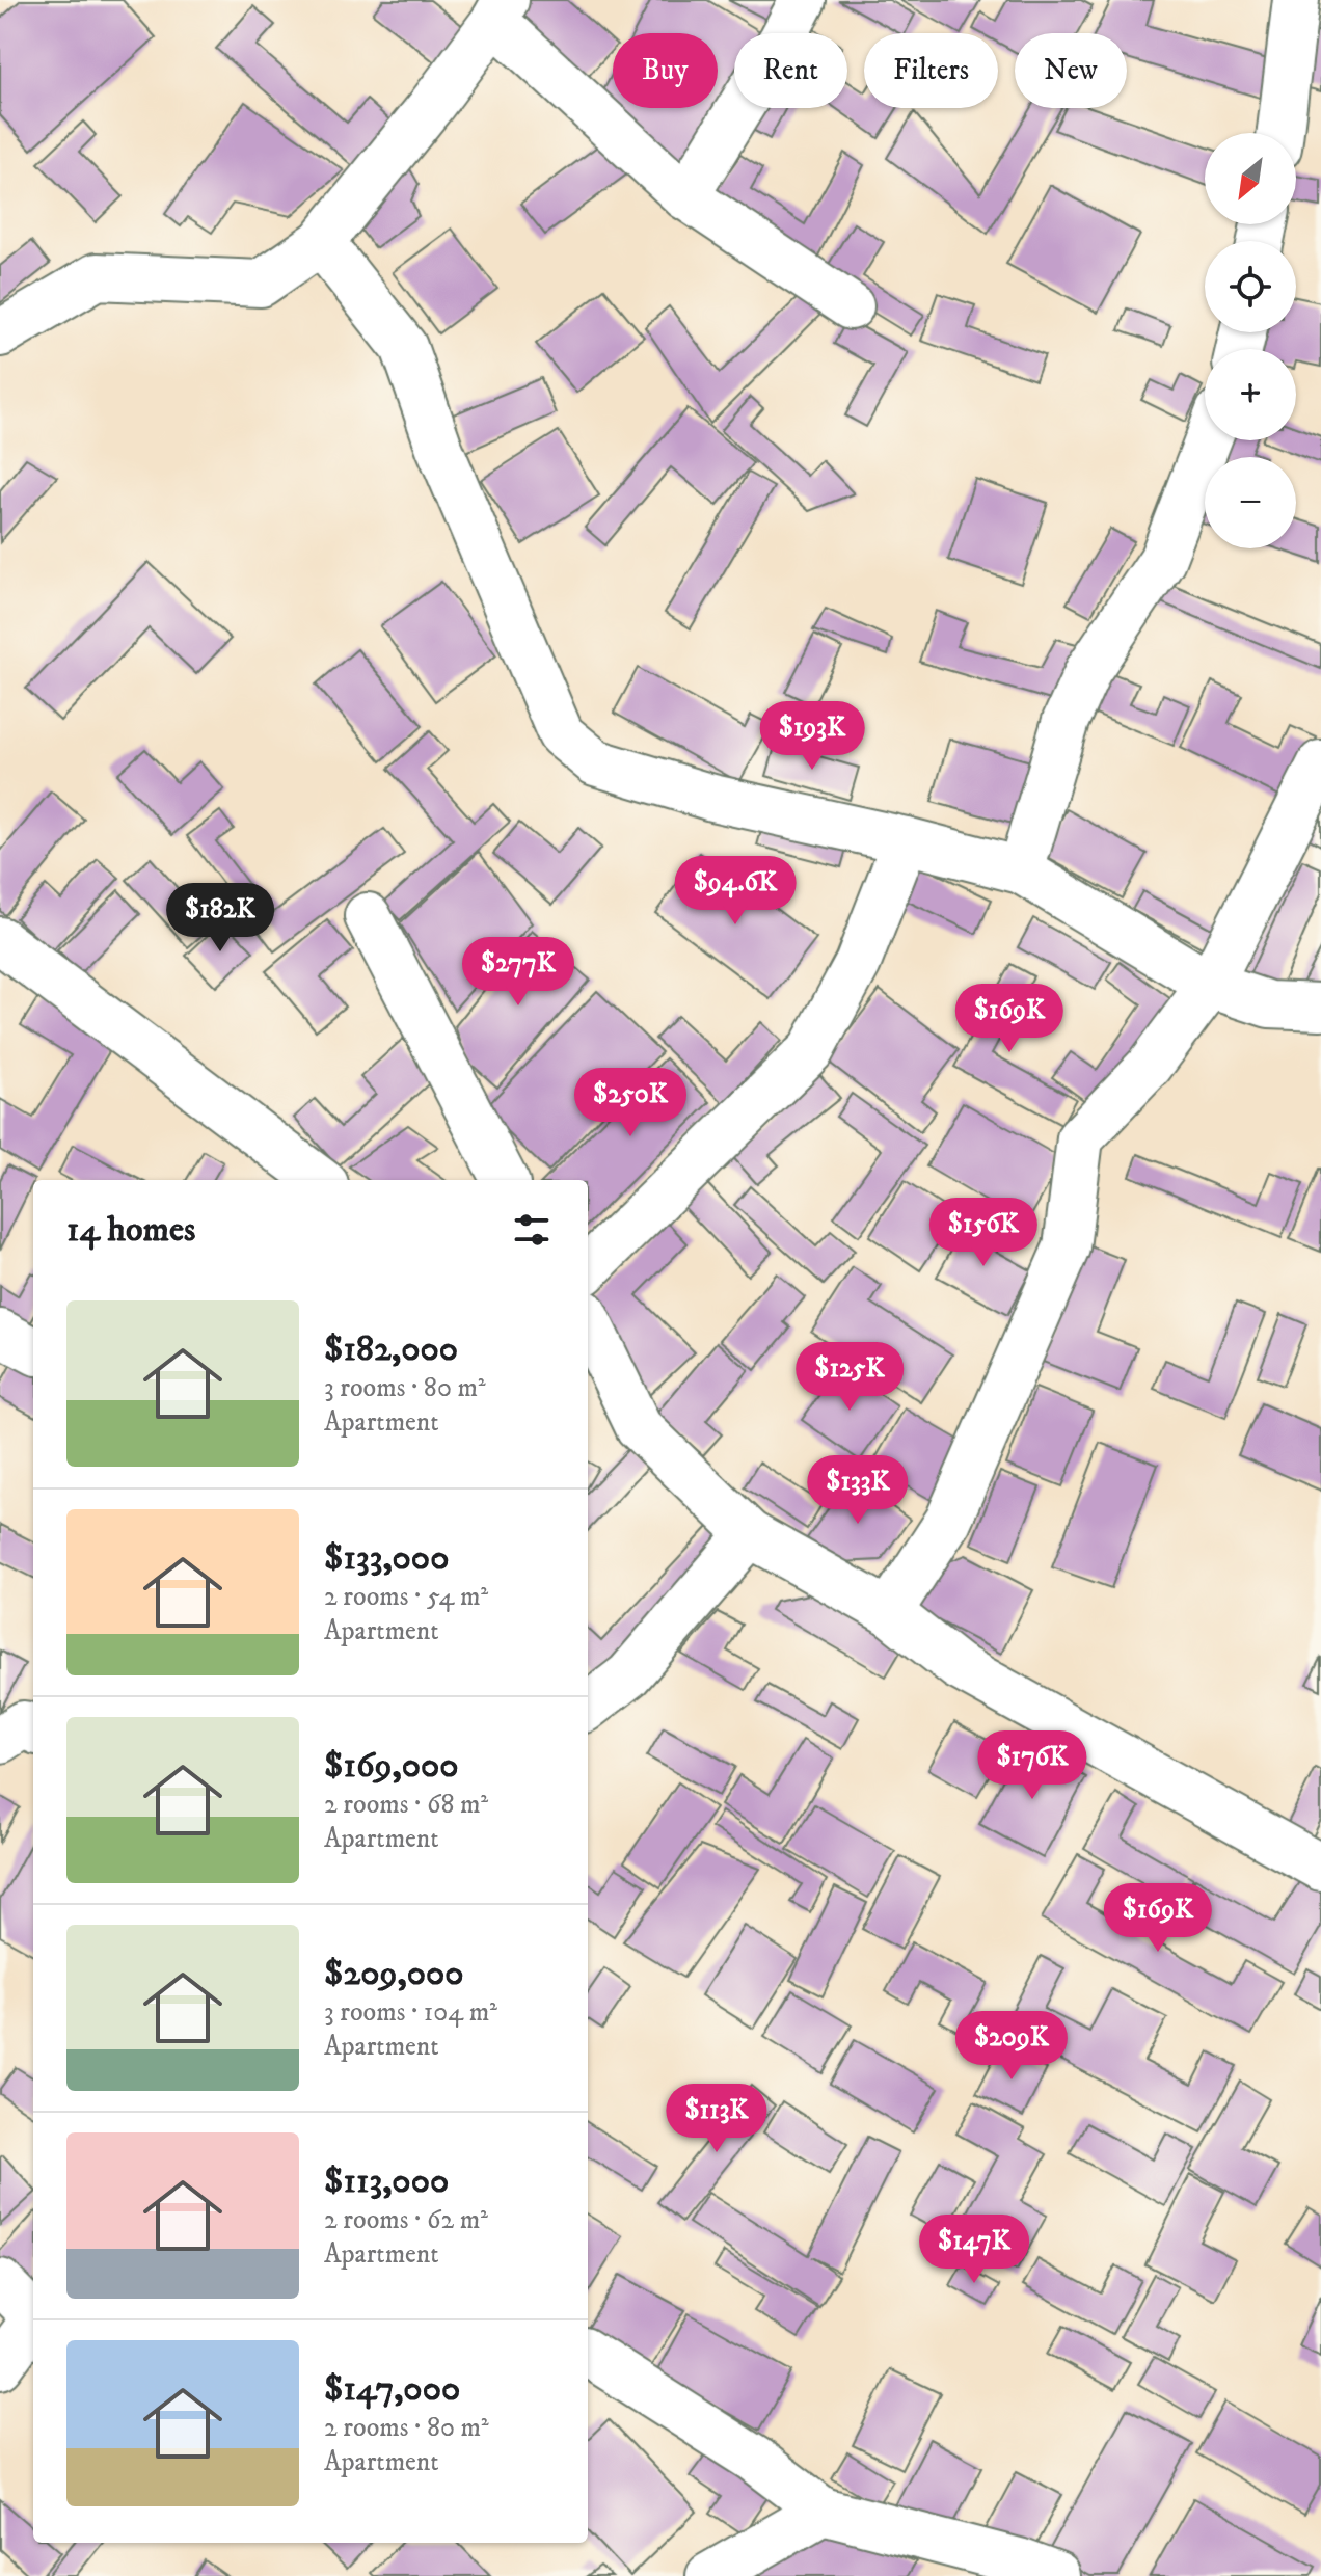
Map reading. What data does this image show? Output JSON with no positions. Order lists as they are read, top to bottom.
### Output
{
  "north": "bottom left",
  "page": {
    "chip": [
      "Buy",
      "Rent",
      "Filters",
      "New"
    ],
    "map_buttons": ["+", "−"],
    "price": [
      "$193K",
      "$94.6K",
      "$182K",
      "$277K",
      "$169K",
      "$250K",
      "$156K",
      "$125K",
      "$133K",
      "$176K",
      "$169K",
      "$209K",
      "$113K",
      "$147K"
    ],
    "heading": "14 homes",
    "list": [
      {
        "name": "$182,000",
        "note": "3 rooms · 80 m² · Apartment"
      },
      {
        "name": "$133,000",
        "note": "2 rooms · 54 m² · Apartment"
      },
      {
        "name": "$169,000",
        "note": "2 rooms · 68 m² · Apartment"
      },
      {
        "name": "$209,000",
        "note": "3 rooms · 104 m² · Apartment"
      },
      {
        "name": "$113,000",
        "note": "2 rooms · 62 m² · Apartment"
      },
      {
        "name": "$147,000",
        "note": "2 rooms · 80 m² · Apartment"
      }
    ]
  }
}
